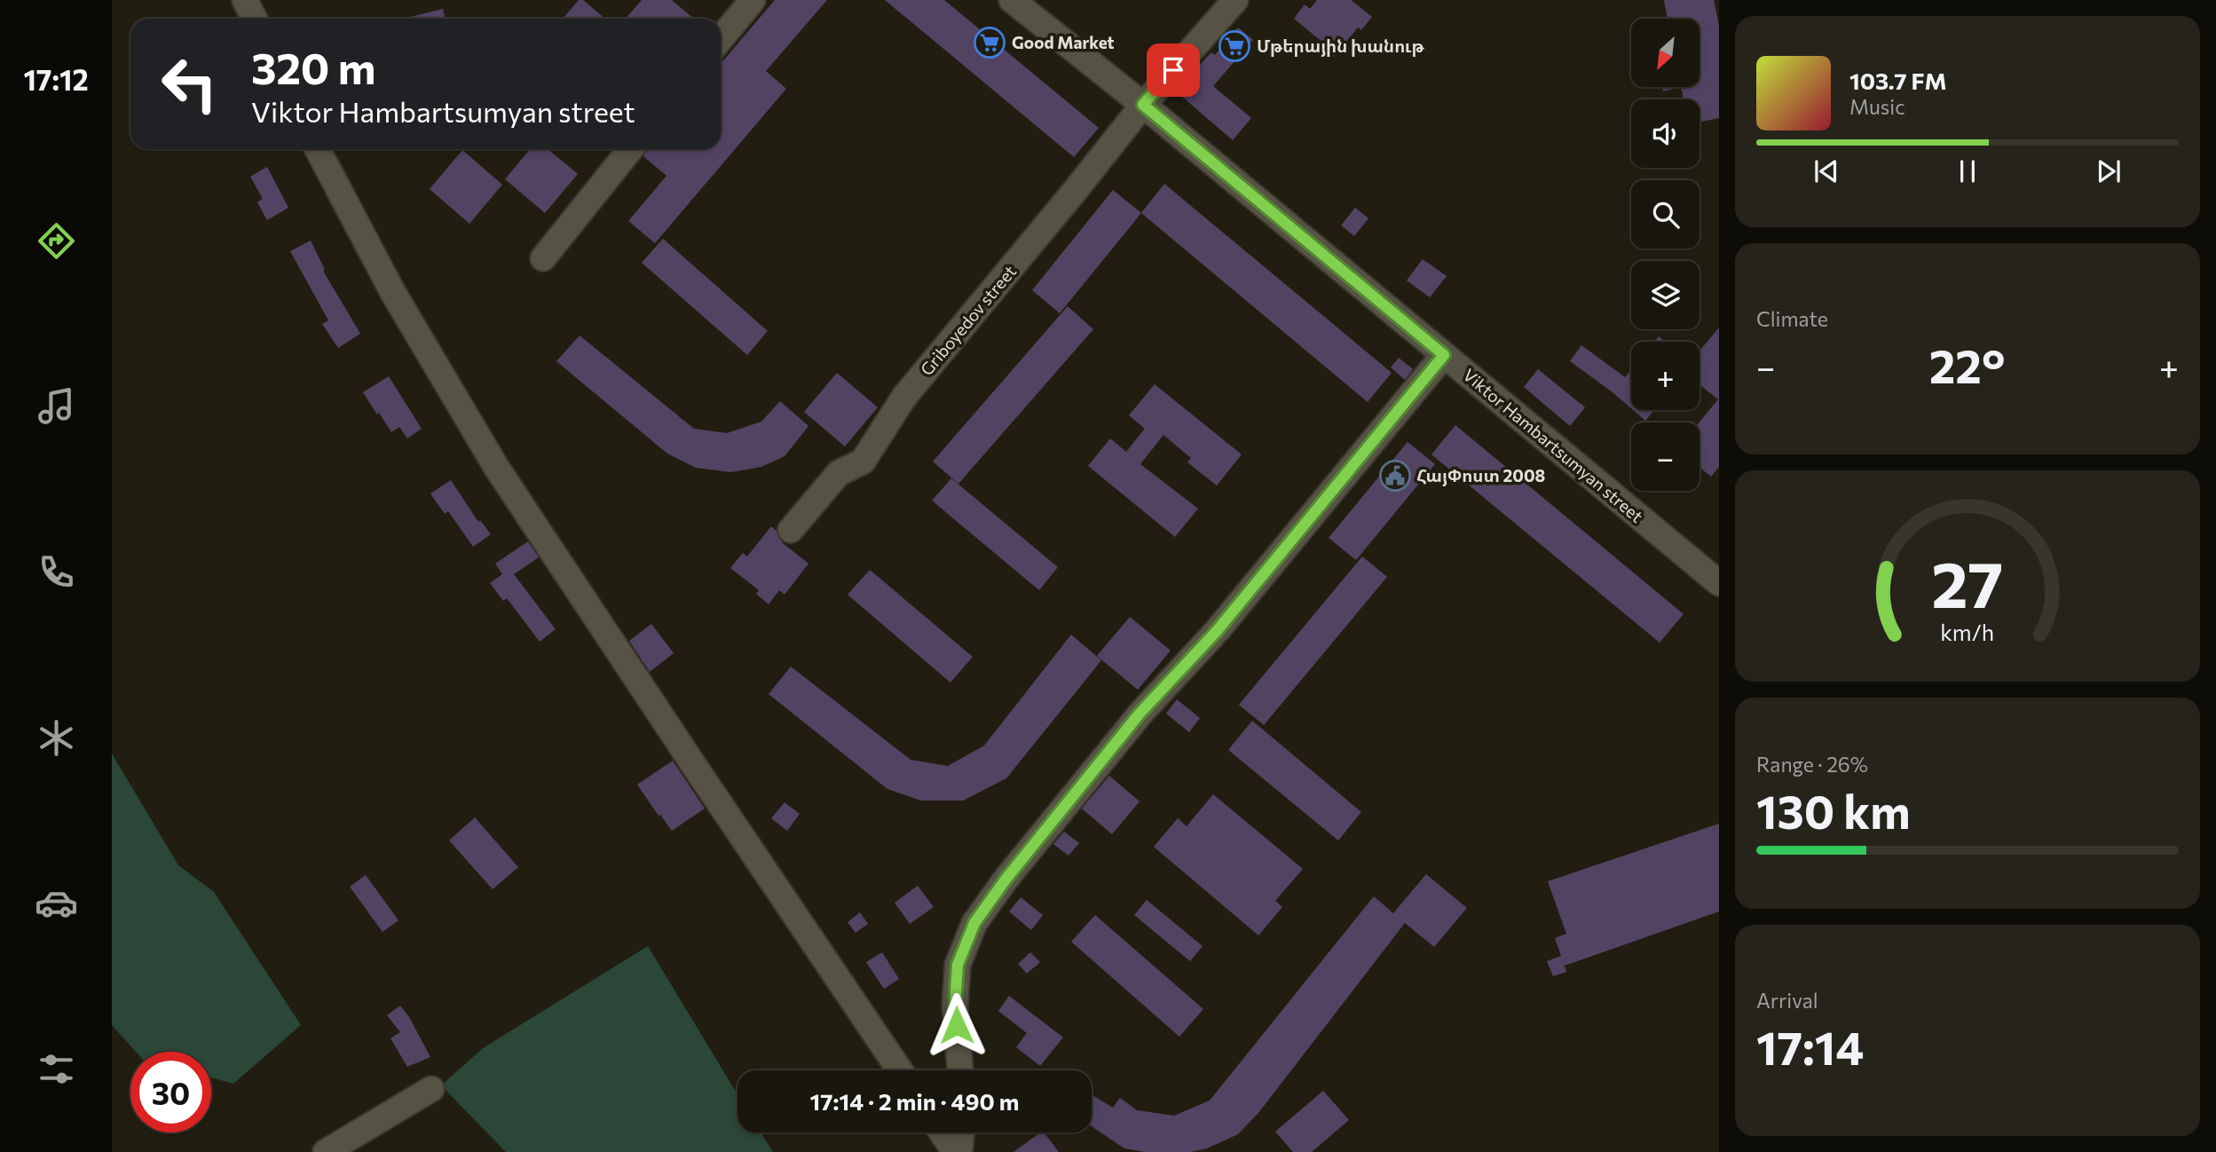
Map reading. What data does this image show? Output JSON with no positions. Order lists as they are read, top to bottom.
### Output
{
  "streets": {
    "street": ["Griboyedov street", "Viktor Hambartsumyan street"]
  },
  "crossings": [
    ["Griboyedov street", "Viktor Hambartsumyan street"]
  ],
  "places": {
    "supermarket": ["Good Market", "Մթերային խանութ"],
    "public building": ["ՀայՓոստ 2008"]
  },
  "north": "bottom left",
  "page": {
    "tabs": "17:12",
    "map_buttons": ["+", "−"],
    "turn": ["320 m", "Viktor Hambartsumyan street"],
    "song": ["103.7 FM", "Music"],
    "tile": [
      "Climate",
      ["Range · 26%", "130 km"],
      ["Arrival", "17:14"]
    ],
    "heat": ["−", "22°", "+"],
    "limit": "30",
    "trip": "17:14 · 2 min · 490 m",
    "gauge": ["27", "km/h"]
  }
}
